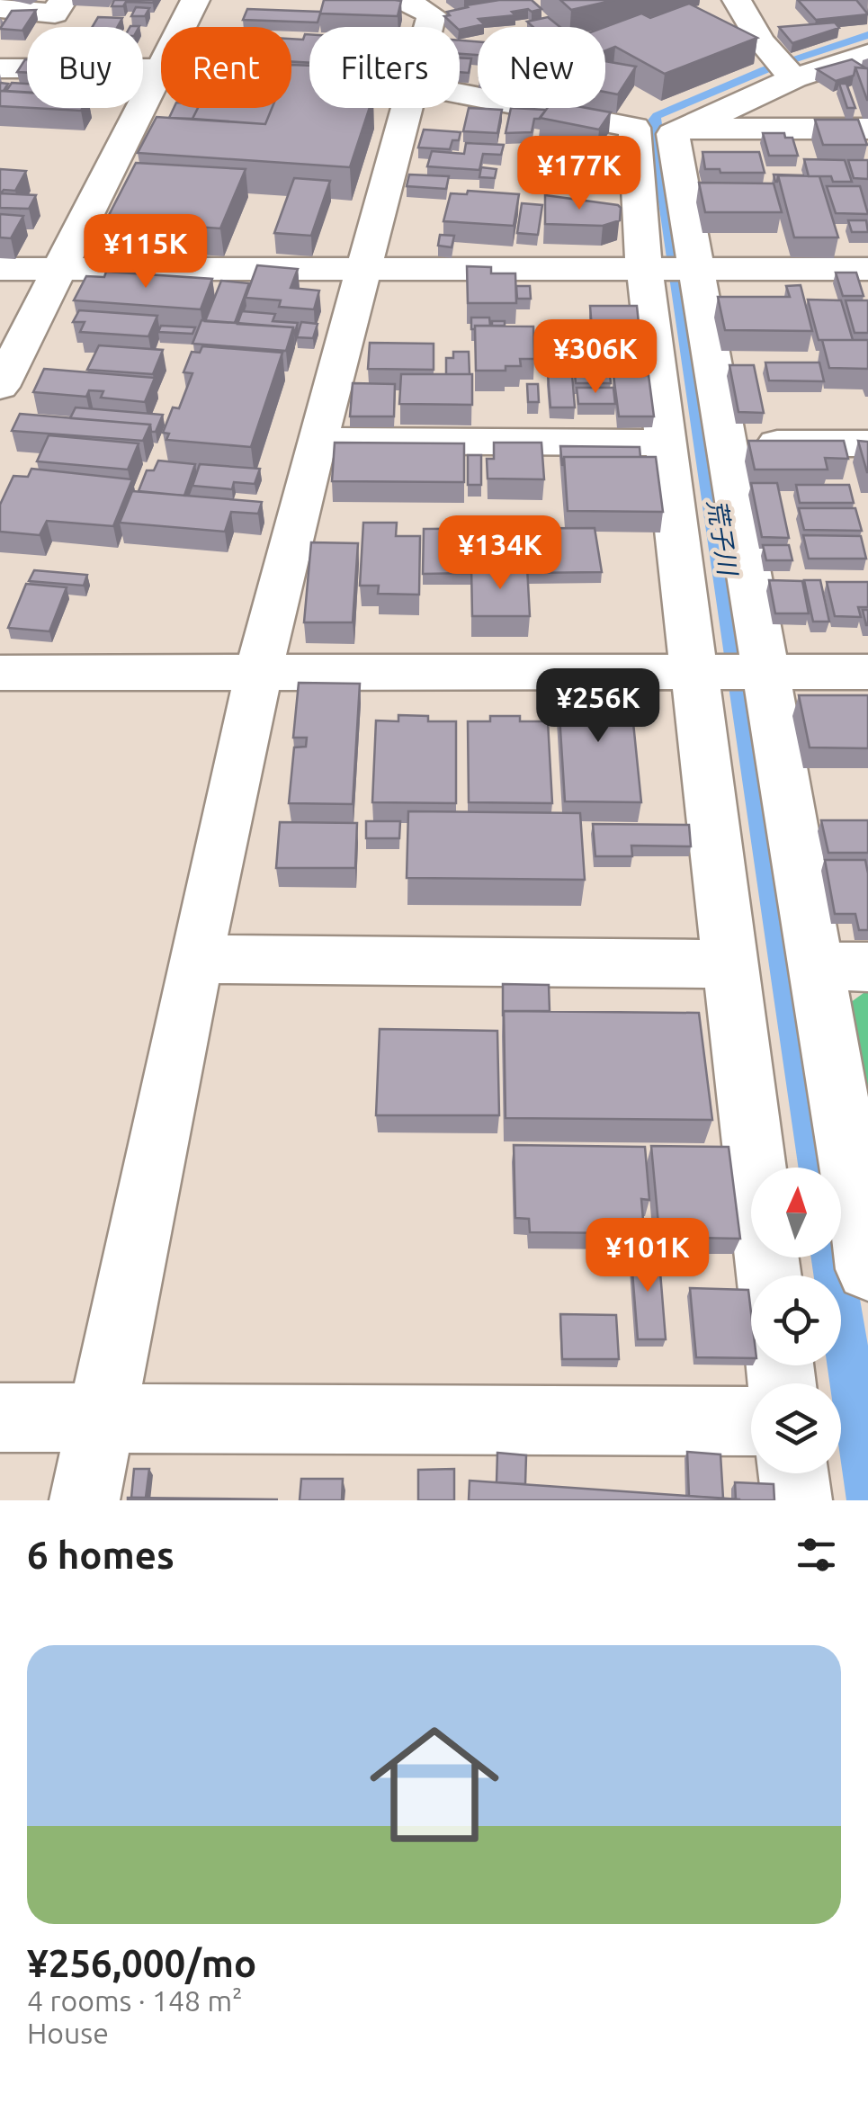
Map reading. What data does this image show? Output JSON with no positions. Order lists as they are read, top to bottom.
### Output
{
  "water": ["荒子川"],
  "north": "top",
  "page": {
    "chip": [
      "Buy",
      "Rent",
      "Filters",
      "New"
    ],
    "price": [
      "¥177K",
      "¥115K",
      "¥306K",
      "¥134K",
      "¥256K",
      "¥101K"
    ],
    "heading": "6 homes",
    "list": [
      {
        "name": "¥256,000/mo",
        "note": "4 rooms · 148 m² · House"
      }
    ]
  }
}
